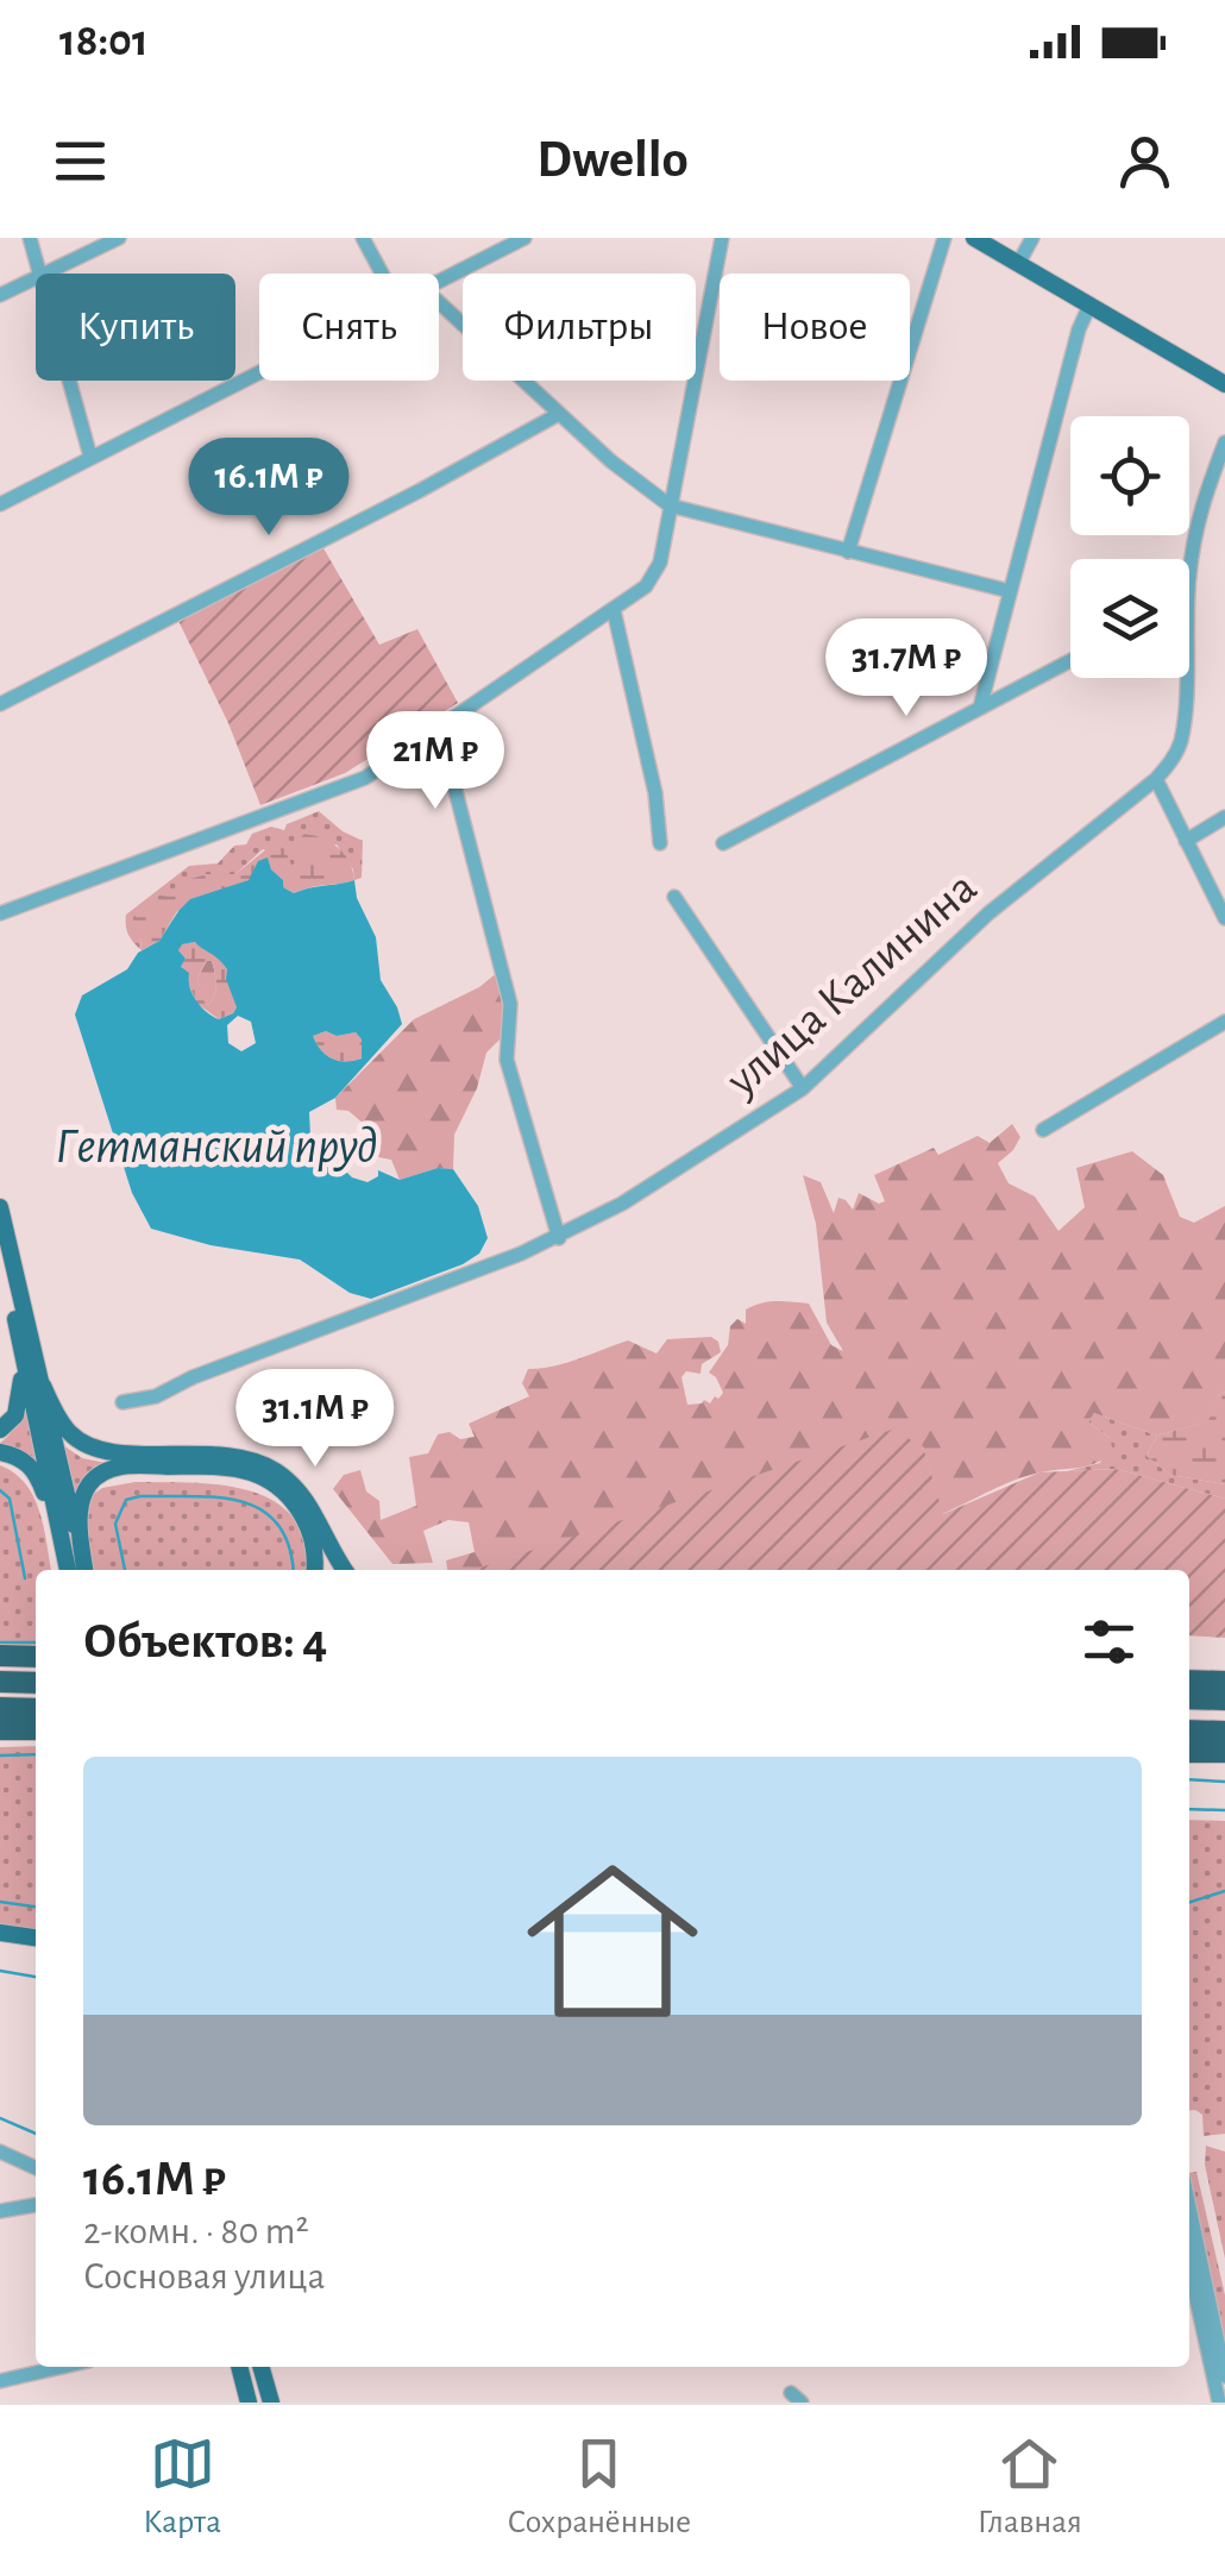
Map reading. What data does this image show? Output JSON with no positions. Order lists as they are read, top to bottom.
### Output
{
  "streets": {
    "street": ["улица Калинина"]
  },
  "water": ["Гетманский пруд"],
  "page": {
    "status": "18:01",
    "header": "Dwello",
    "chip": [
      "Купить",
      "Снять",
      "Фильтры",
      "Новое"
    ],
    "price": [
      "16.1M ₽",
      "31.7M ₽",
      "21M ₽",
      "31.1M ₽"
    ],
    "heading": "Объектов: 4",
    "list": [
      {
        "name": "16.1M ₽",
        "note": "2-комн. · 80 m² · Сосновая улица"
      }
    ],
    "tabs": ["Карта", "Сохранённые", "Главная"]
  }
}
